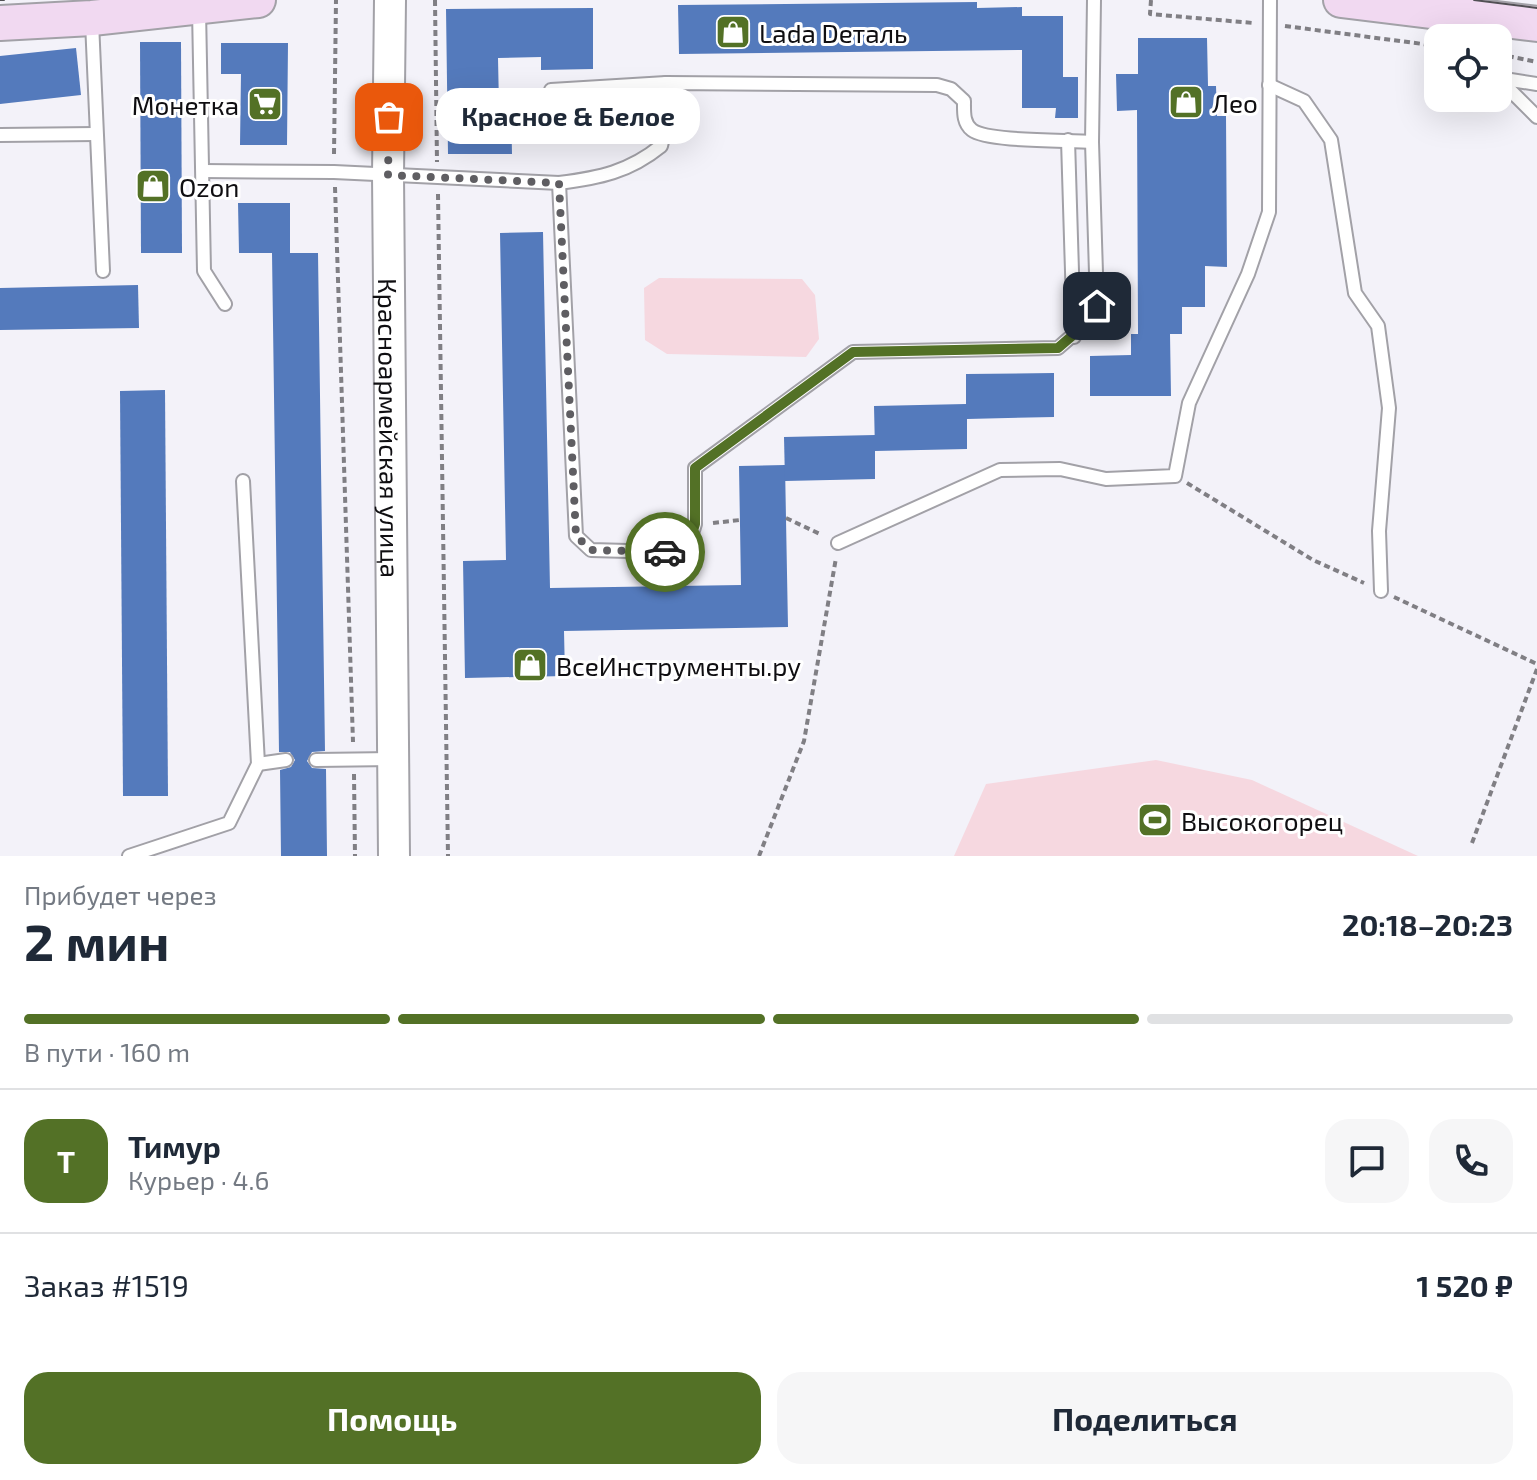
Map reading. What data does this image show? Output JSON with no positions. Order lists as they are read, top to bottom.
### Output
{
  "streets": {
    "street": ["Красноармейская улица"]
  },
  "places": {
    "shop": [
      "Lada Dеталь",
      "Лео",
      "Ozon",
      "ВсеИнструменты.ру"
    ],
    "supermarket": ["Монетка"],
    "other": ["Красное & Белое"],
    "sports": ["Высокогорец"]
  },
  "page": {
    "bubble": "Красное & Белое",
    "heading": ["2 мин", "Прибудет через", "20:18–20:23"],
    "panel": [
      "Тимур",
      "Курьер · 4.6",
      "Заказ #1519",
      "1 520 ₽"
    ],
    "bar": "В пути · 160 m",
    "round": "Т",
    "buttons": ["Помощь", "Поделиться"]
  }
}
